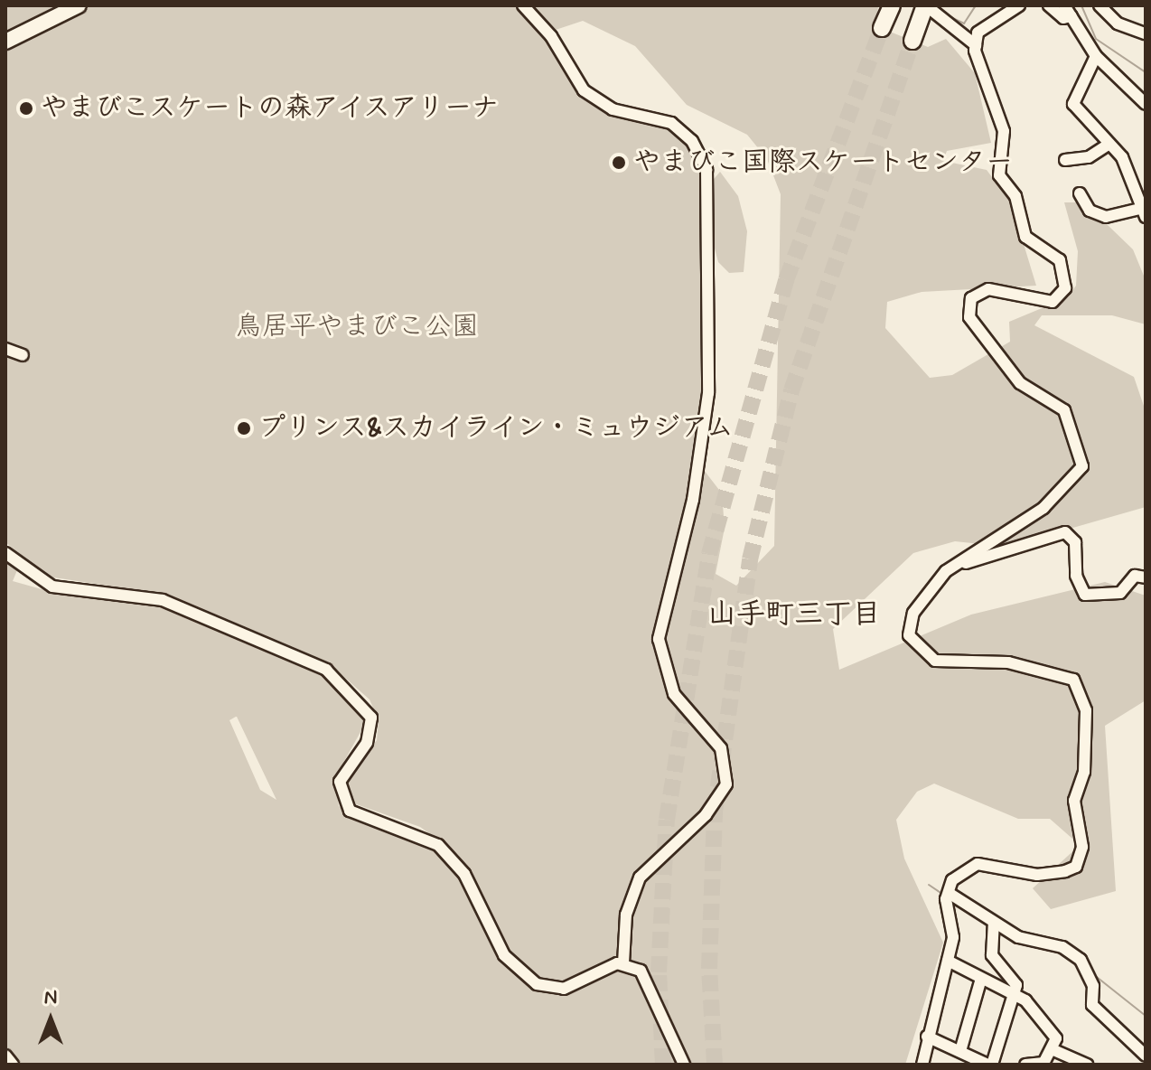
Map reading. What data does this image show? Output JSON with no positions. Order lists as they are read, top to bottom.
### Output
{
  "districts": ["山手町三丁目"],
  "parks": ["鳥居平やまびこ公園"],
  "places": ["やまびこスケートの森アイスアリーナ", "やまびこ国際スケートセンター", "プリンス&スカイライン・ミュウジアム"],
  "north": "top"
}
